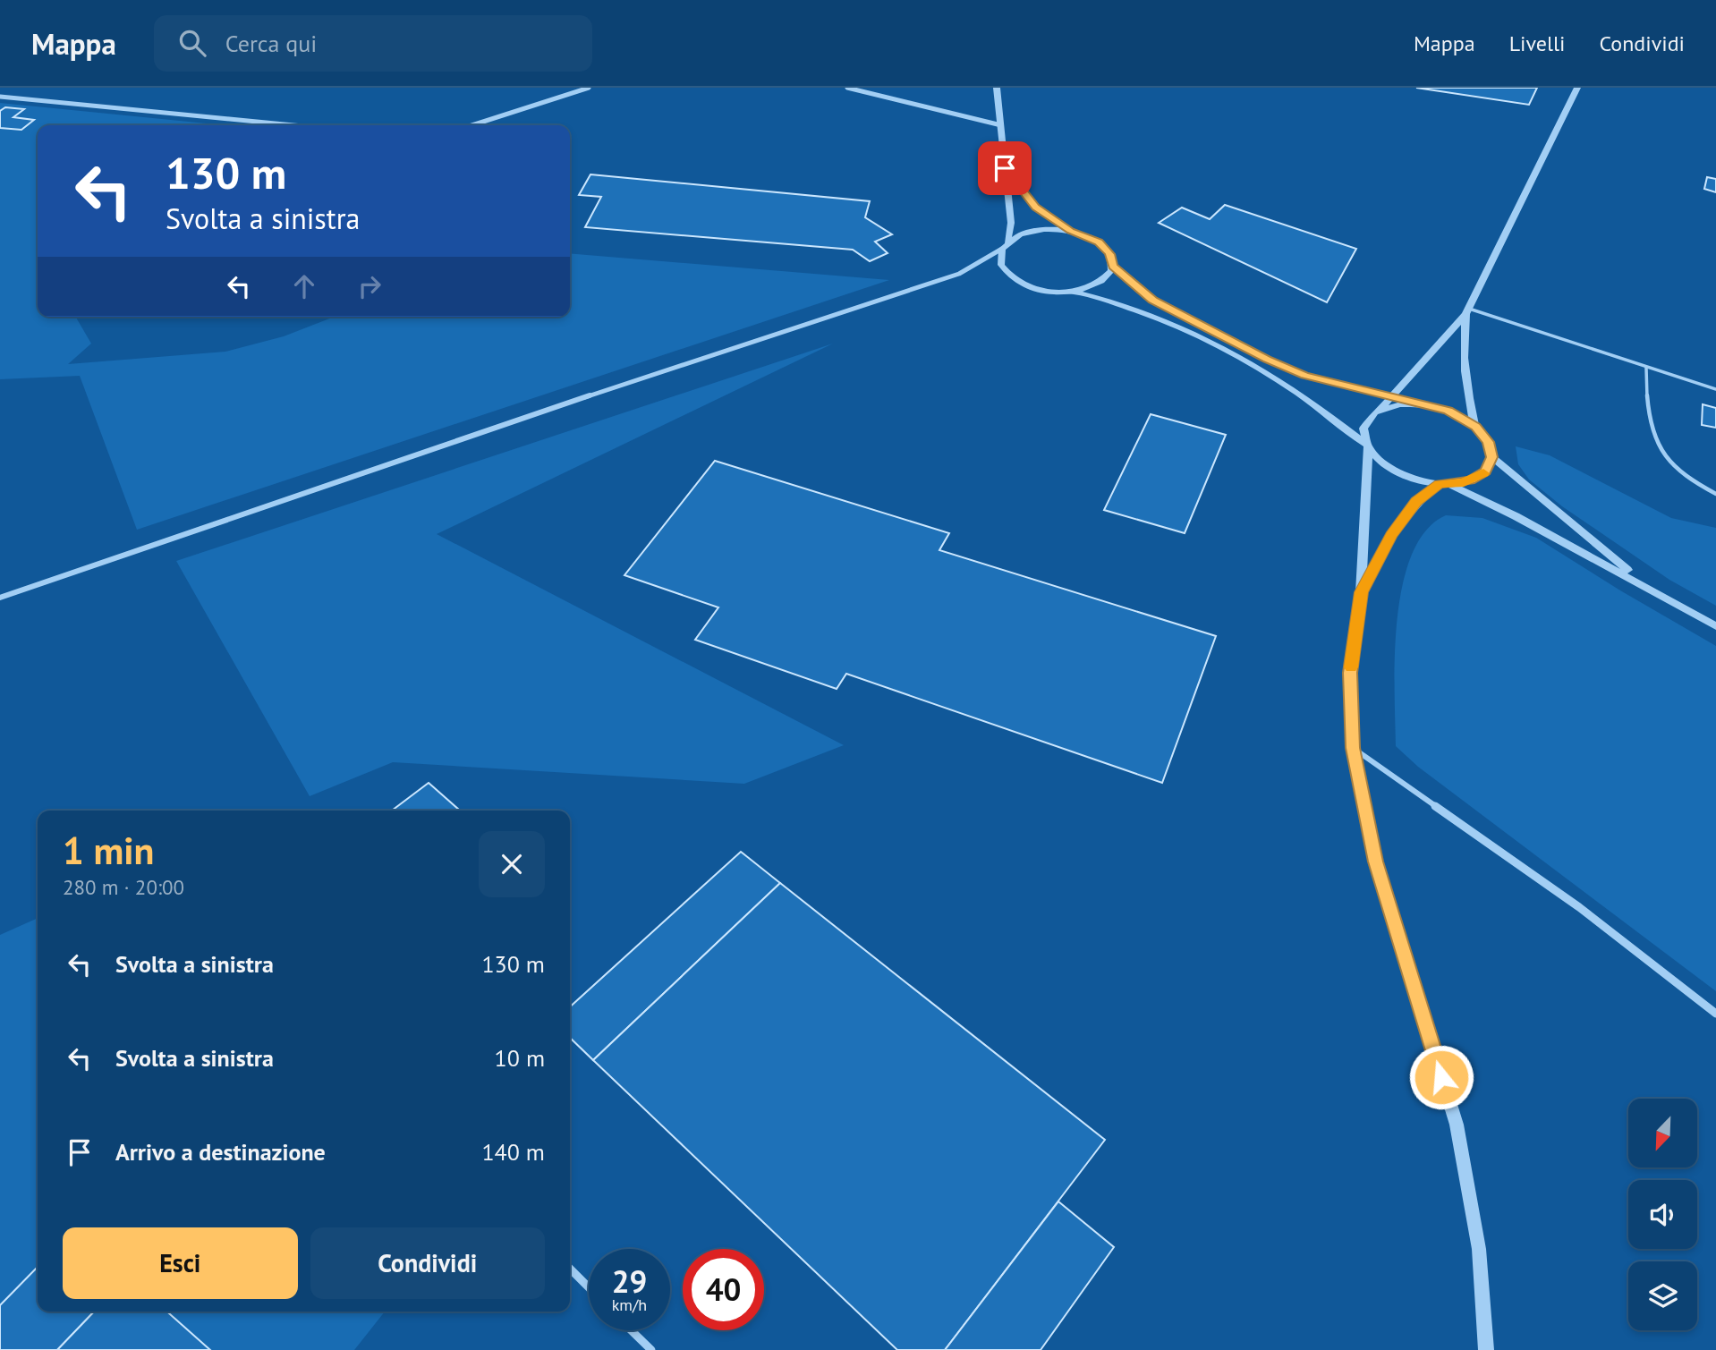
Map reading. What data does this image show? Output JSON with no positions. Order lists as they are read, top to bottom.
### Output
{
  "north": "bottom left",
  "page": {
    "header": "Mappa",
    "search": "Cerca qui",
    "nav": ["Mappa", "Livelli", "Condividi"],
    "turn": ["130 m", "Svolta a sinistra"],
    "heading": ["1 min", "280 m · 20:00"],
    "list": [
      {
        "name": "Svolta a sinistra",
        "value": "130 m"
      },
      {
        "name": "Svolta a sinistra",
        "value": "10 m"
      },
      {
        "name": "Arrivo a destinazione",
        "value": "140 m"
      }
    ],
    "buttons": ["Esci", "Condividi"],
    "speed": "29 km/h",
    "limit": "40"
  }
}
